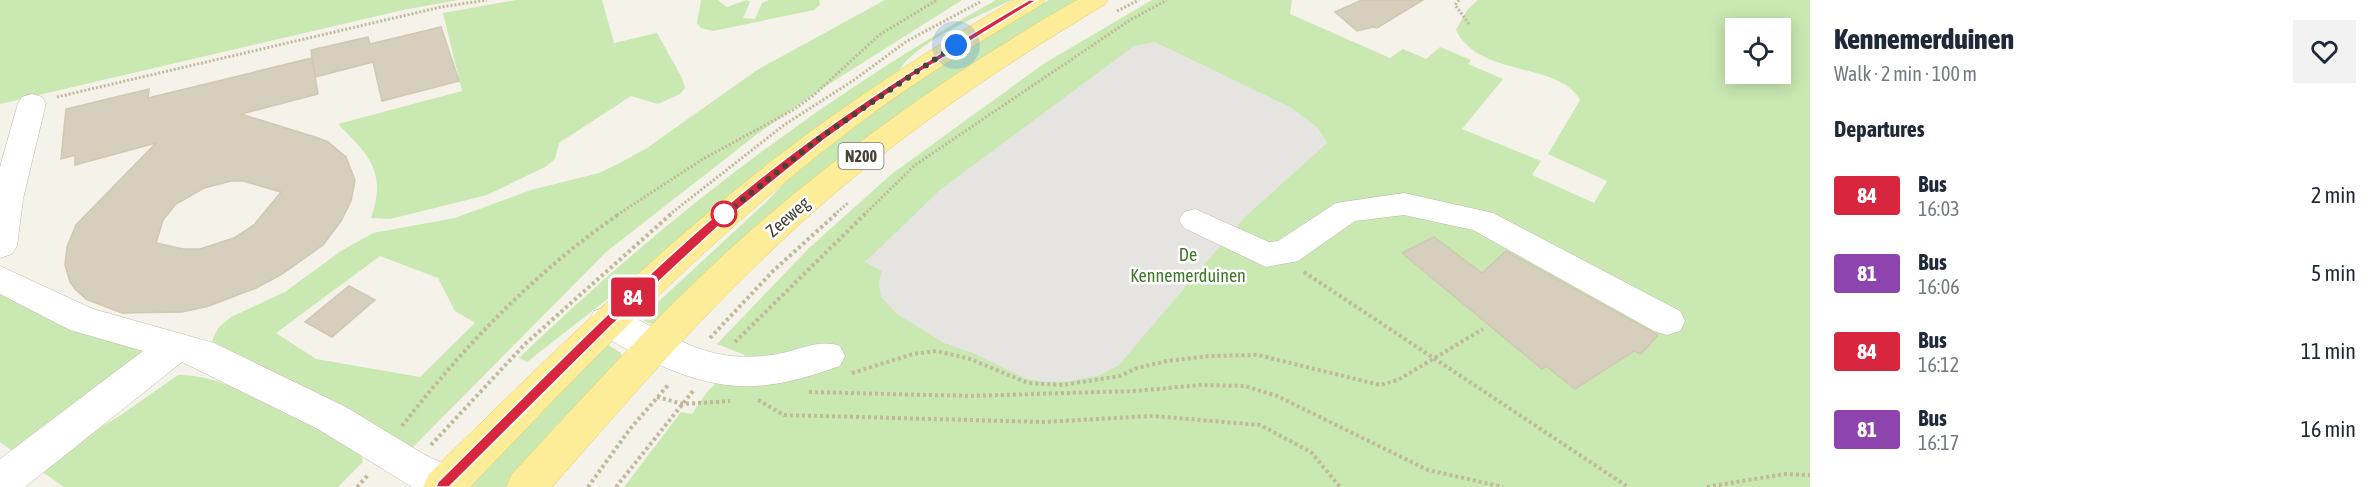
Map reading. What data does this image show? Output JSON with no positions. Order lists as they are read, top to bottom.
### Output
{
  "streets": {
    "main road": ["N200", "Zeeweg"]
  },
  "parks": ["De Kennemerduinen"],
  "lines": ["bus line 84"],
  "page": {
    "on_map": "84",
    "heading": [
      ["Kennemerduinen", "Walk · 2 min · 100 m"],
      "Departures"
    ],
    "list": [
      {
        "mark": "84",
        "name": "Bus",
        "note": "16:03",
        "value": "2 min"
      },
      {
        "mark": "81",
        "name": "Bus",
        "note": "16:06",
        "value": "5 min"
      },
      {
        "mark": "84",
        "name": "Bus",
        "note": "16:12",
        "value": "11 min"
      },
      {
        "mark": "81",
        "name": "Bus",
        "note": "16:17",
        "value": "16 min"
      }
    ]
  }
}
